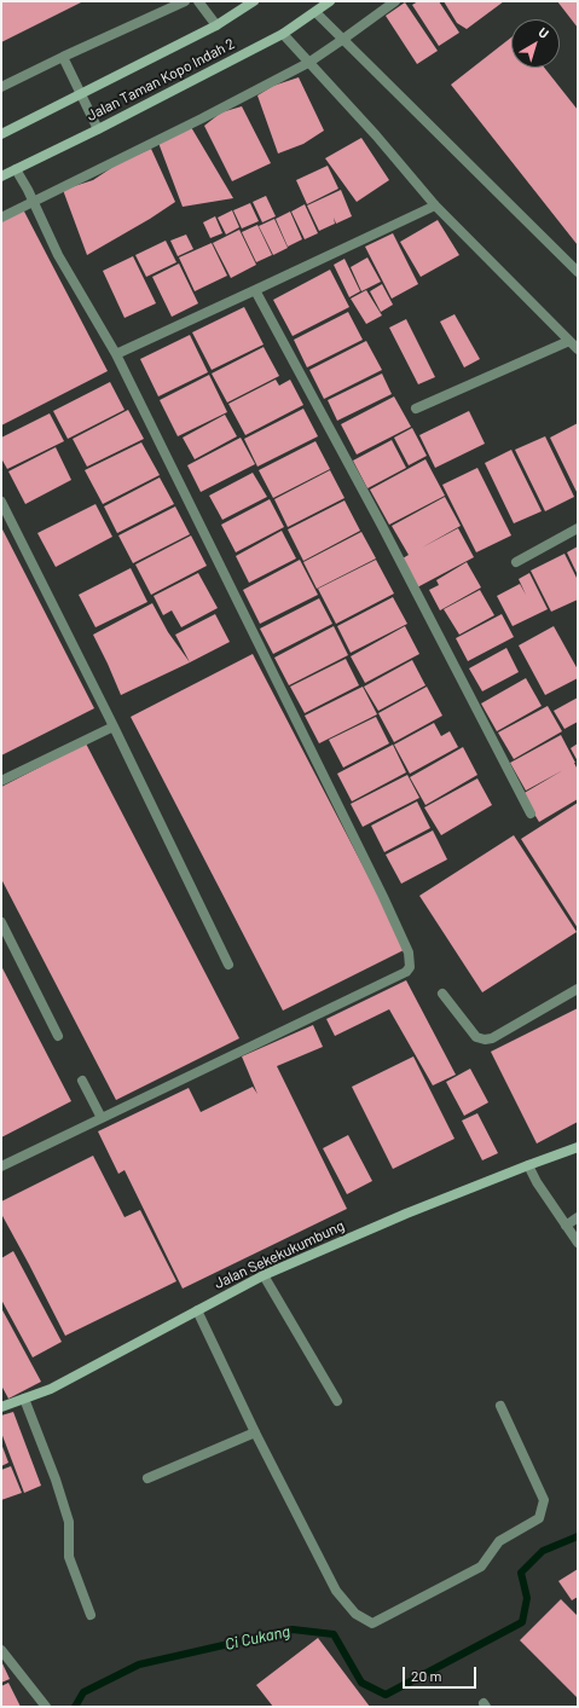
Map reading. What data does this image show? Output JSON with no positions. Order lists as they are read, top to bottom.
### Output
{
  "streets": {
    "main road": ["Jalan Taman Kopo Indah 2", "Jalan Sekekukumbung"]
  },
  "water": ["Ci Cukang"],
  "scale_bar": "20 m",
  "north": "top right"
}
